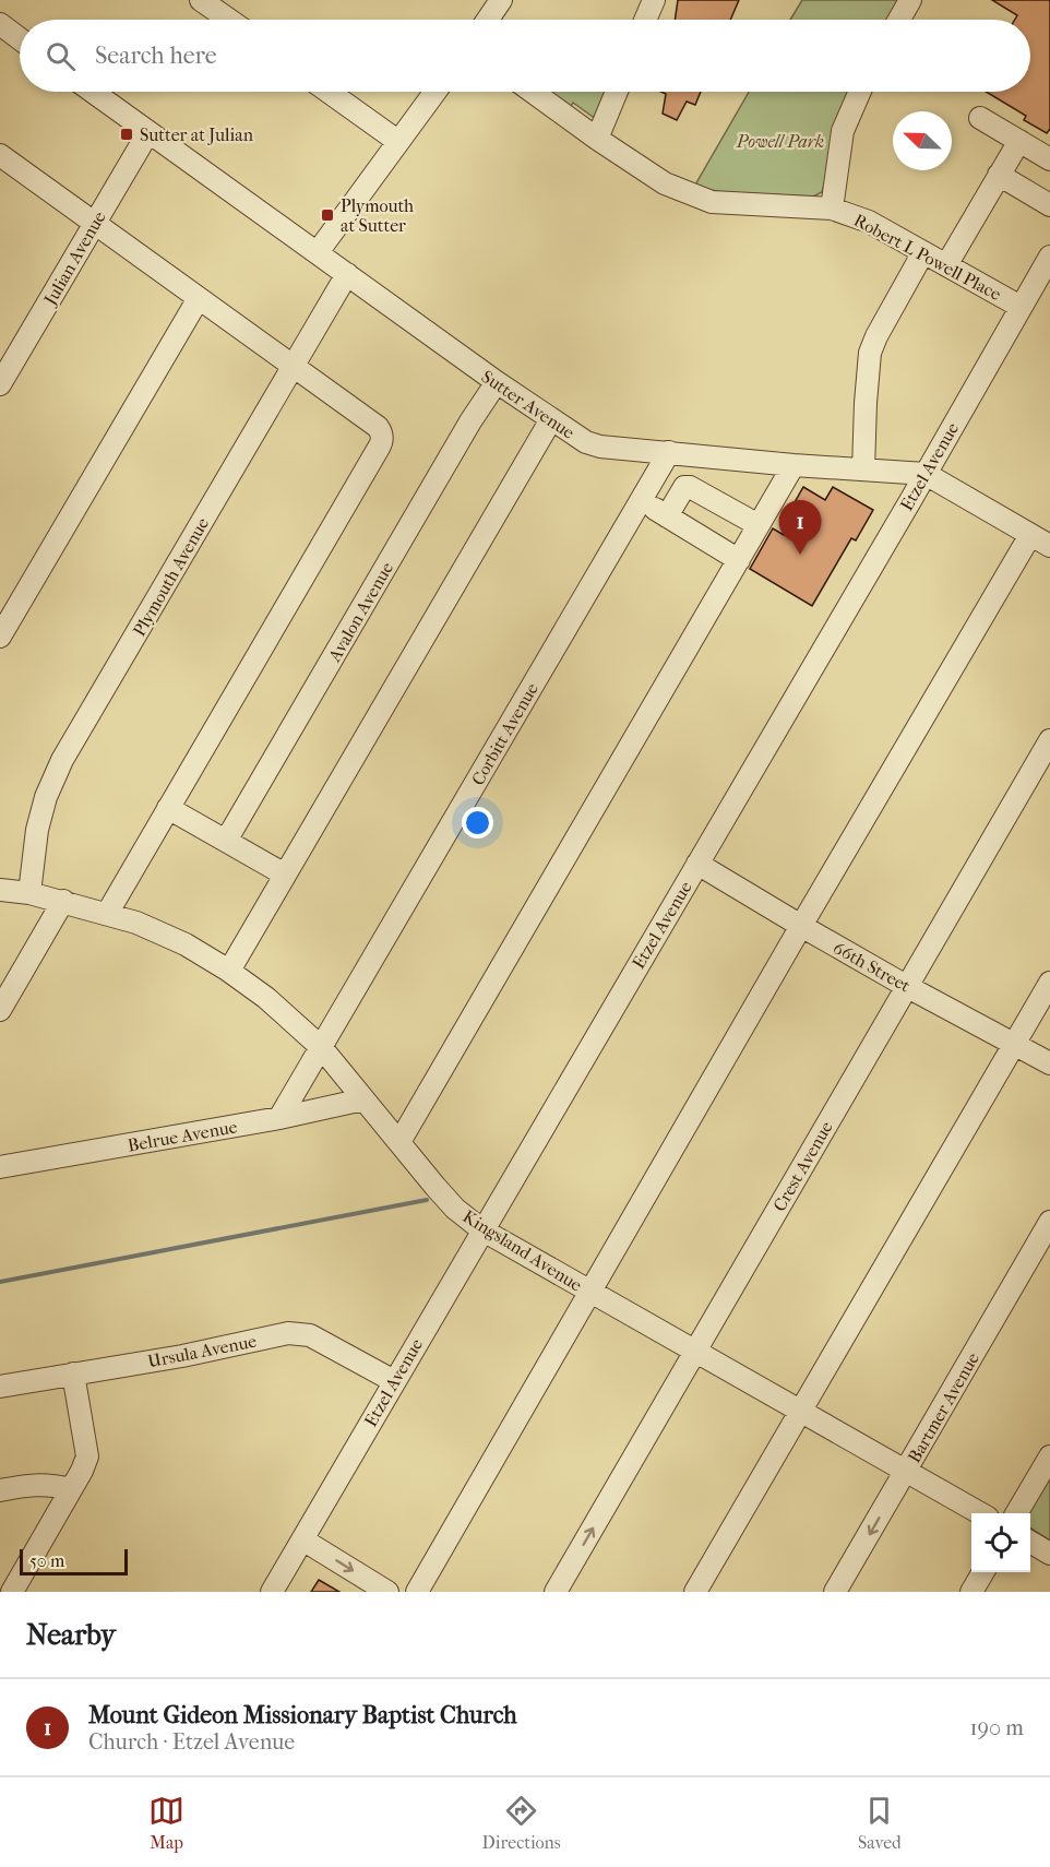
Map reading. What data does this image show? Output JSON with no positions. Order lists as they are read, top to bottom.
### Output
{
  "streets": {
    "street": [
      "Robert L Powell Place",
      "Julian Avenue",
      "Sutter Avenue",
      "Etzel Avenue",
      "Plymouth Avenue",
      "Avalon Avenue",
      "Corbitt Avenue",
      "66th Street",
      "Belrue Avenue",
      "Crest Avenue",
      "Kingsland Avenue",
      "Ursula Avenue",
      "Bartmer Avenue"
    ]
  },
  "crossings": [
    ["Robert L Powell Place", "Etzel Avenue"],
    ["Julian Avenue", "Sutter Avenue"],
    ["Sutter Avenue", "Etzel Avenue"],
    ["Sutter Avenue", "Plymouth Avenue"],
    ["Sutter Avenue", "Avalon Avenue"],
    ["Sutter Avenue", "Corbitt Avenue"],
    ["Etzel Avenue", "66th Street"],
    ["Etzel Avenue", "Kingsland Avenue"],
    ["Etzel Avenue", "Ursula Avenue"],
    ["Plymouth Avenue", "Kingsland Avenue"],
    ["Corbitt Avenue", "Belrue Avenue"],
    ["Corbitt Avenue", "Kingsland Avenue"],
    ["66th Street", "Crest Avenue"],
    ["Belrue Avenue", "Kingsland Avenue"],
    ["Crest Avenue", "Kingsland Avenue"],
    ["Kingsland Avenue", "Bartmer Avenue"]
  ],
  "parks": ["Powell Park"],
  "places": {
    "transit": ["Sutter at Julian", "Plymouth at Sutter"]
  },
  "scale_bar": "50 m",
  "north": "top left",
  "page": {
    "search": "Search here",
    "pins": "1",
    "scale": "50 m",
    "heading": "Nearby",
    "list": [
      {
        "mark": "1",
        "name": "Mount Gideon Missionary Baptist Church",
        "note": "Church · Etzel Avenue",
        "value": "190 m"
      }
    ],
    "nav": ["Map", "Directions", "Saved"]
  }
}
